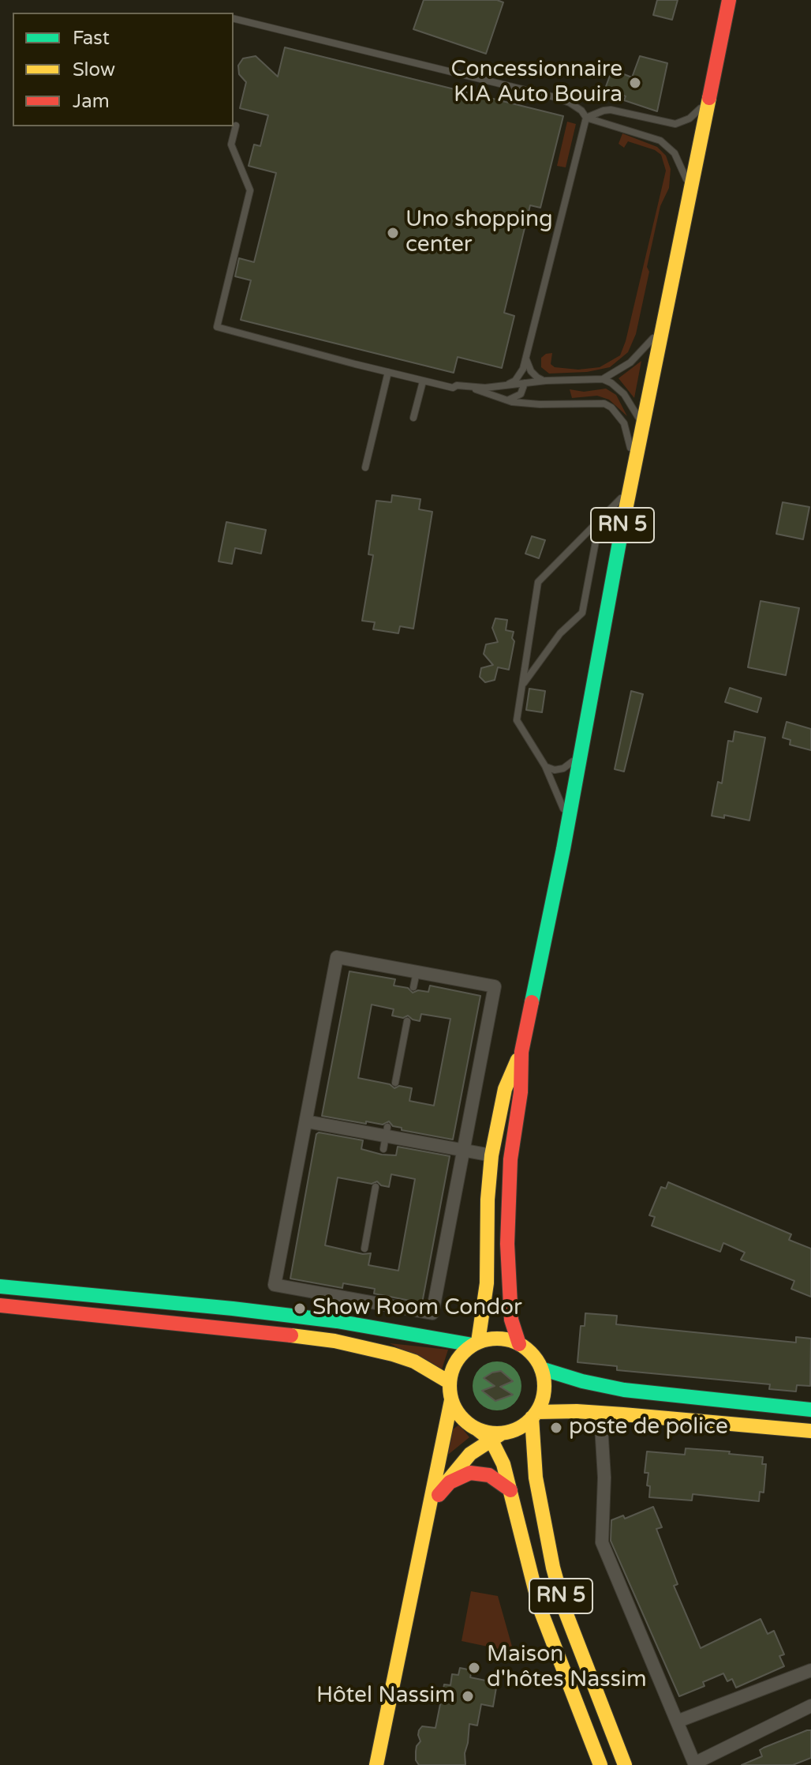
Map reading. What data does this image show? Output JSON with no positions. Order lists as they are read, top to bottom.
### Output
{
  "streets": {
    "main road": ["RN 5"]
  },
  "places": [
    "Concessionnaire KIA Auto Bouira",
    "Uno shopping center",
    "Show Room Condor",
    "poste de police",
    "Maison d'hôtes Nassim",
    "Hôtel Nassim"
  ],
  "legend": ["Fast", "Slow", "Jam"]
}
